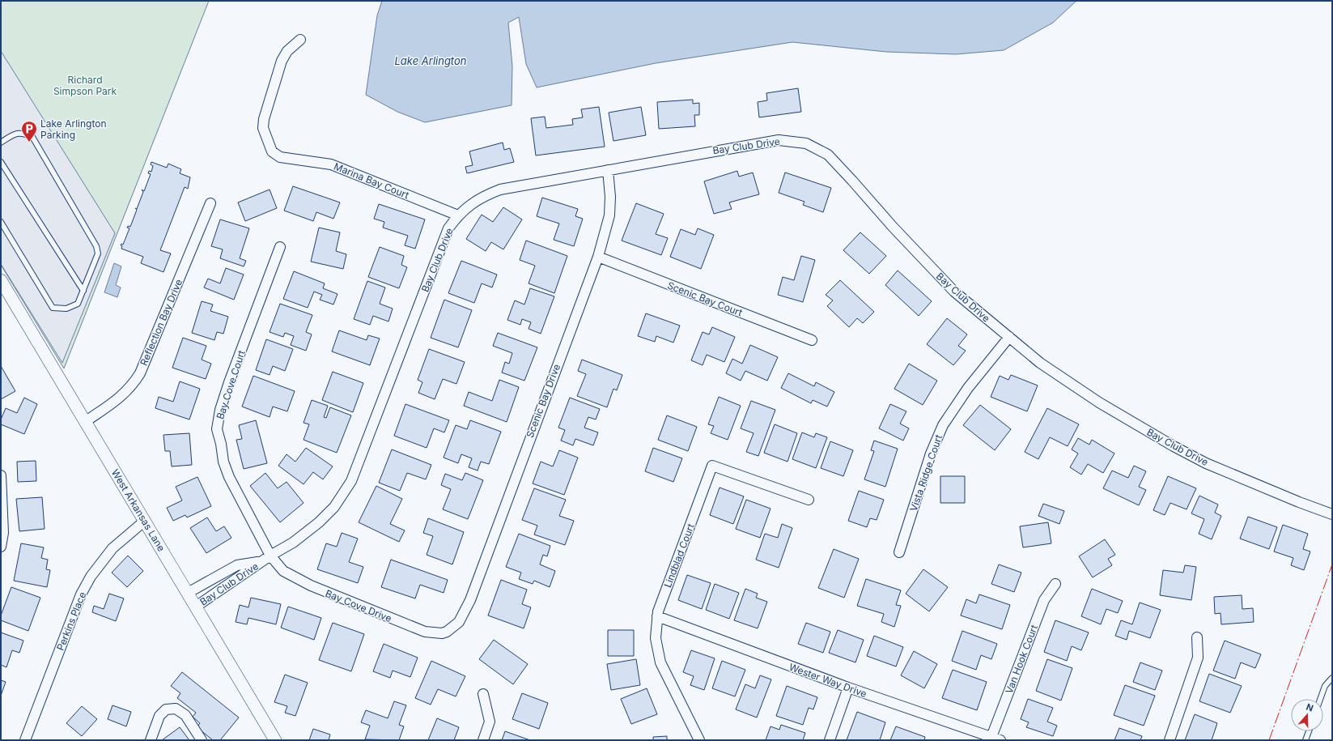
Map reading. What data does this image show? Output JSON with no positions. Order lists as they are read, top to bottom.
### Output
{
  "streets": {
    "street": [
      "Bay Club Drive",
      "Marina Bay Court",
      "Scenic Bay Court",
      "Reflection Bay Drive",
      "Bay Cove Court",
      "Scenic Bay Drive",
      "Vista Ridge Court",
      "West Arkansas Lane",
      "Lindblad Court",
      "Bay Cove Drive",
      "Perkins Place",
      "Van Hook Court",
      "Wester Way Drive"
    ]
  },
  "crossings": [
    ["Bay Club Drive", "Marina Bay Court"],
    ["Bay Club Drive", "Bay Cove Court"],
    ["Bay Club Drive", "Scenic Bay Drive"],
    ["Bay Club Drive", "Vista Ridge Court"],
    ["Bay Club Drive", "West Arkansas Lane"],
    ["Bay Club Drive", "Bay Cove Drive"],
    ["Scenic Bay Court", "Scenic Bay Drive"],
    ["Reflection Bay Drive", "West Arkansas Lane"],
    ["Bay Cove Court", "Bay Cove Drive"],
    ["Scenic Bay Drive", "Bay Cove Drive"],
    ["West Arkansas Lane", "Perkins Place"],
    ["Lindblad Court", "Wester Way Drive"],
    ["Van Hook Court", "Wester Way Drive"]
  ],
  "water": ["Lake Arlington"],
  "parks": ["Richard Simpson Park"],
  "places": {
    "parking": ["Lake Arlington Parking"]
  },
  "north": "top"
}
